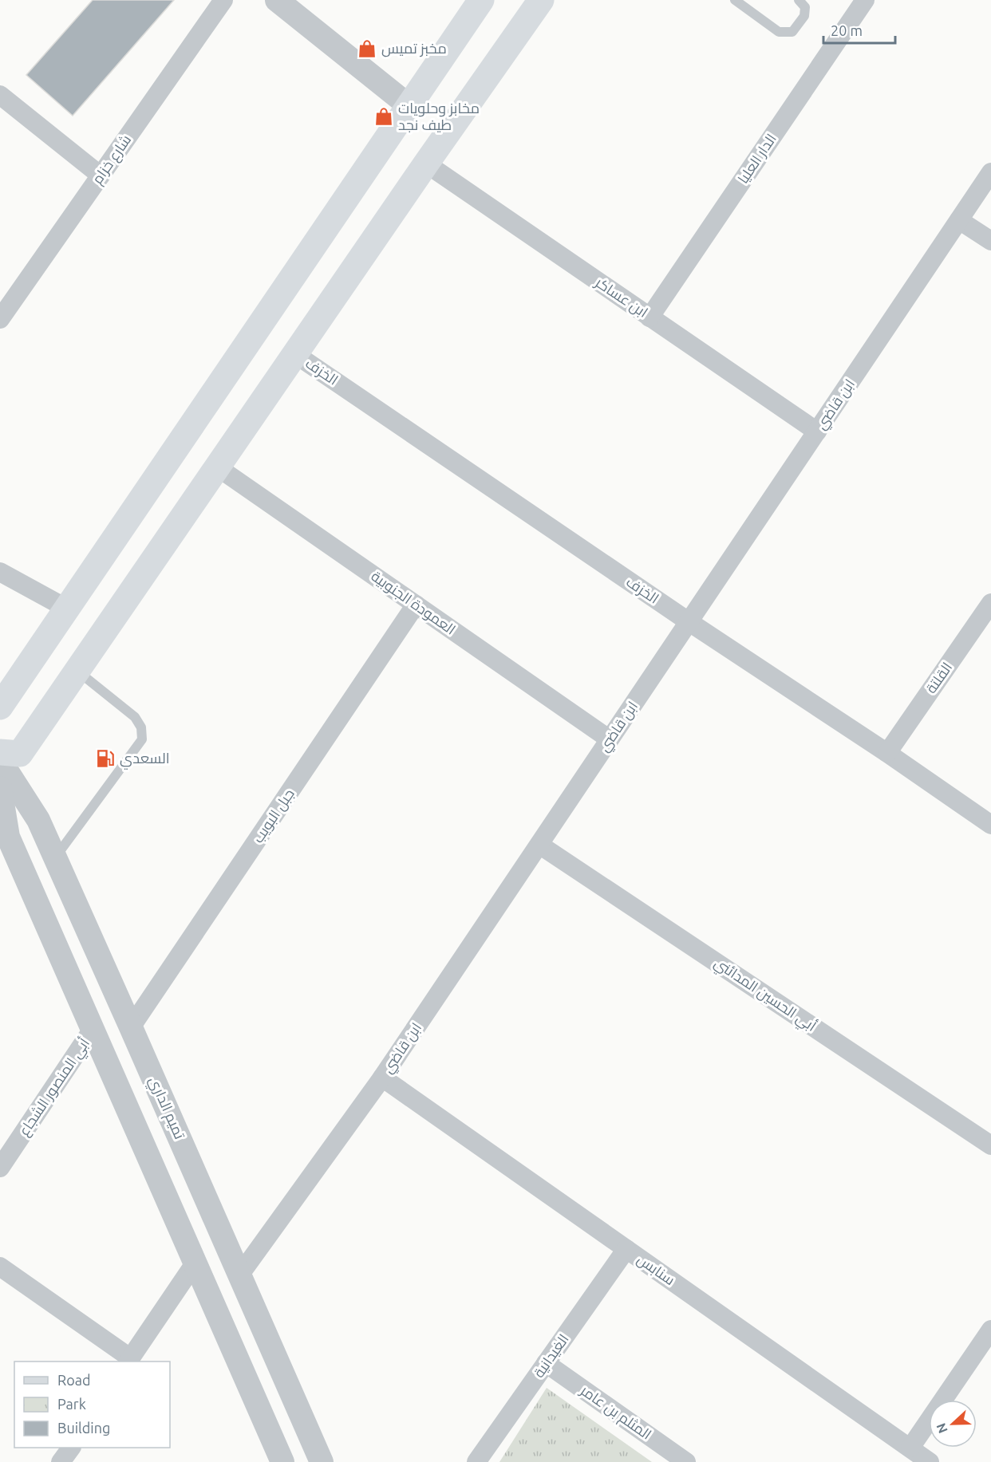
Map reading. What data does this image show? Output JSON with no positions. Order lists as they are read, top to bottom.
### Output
{
  "streets": {
    "street": [
      "الدار العليا",
      "شارع خزام",
      "ابن عساكر",
      "الخزف",
      "ابن قاضي",
      "العمودة الجنوبية",
      "القلتة",
      "جبل البويب",
      "أبي الحسين المدائني",
      "أبي المنصور الشجاع",
      "تميم الداري",
      "سنابس",
      "الغيدانية",
      "المثلم بن عامر"
    ]
  },
  "crossings": [
    ["الدار العليا", "ابن عساكر"],
    ["ابن عساكر", "ابن قاضي"],
    ["الخزف", "ابن قاضي"],
    ["الخزف", "القلتة"],
    ["ابن قاضي", "العمودة الجنوبية"],
    ["ابن قاضي", "أبي الحسين المدائني"],
    ["ابن قاضي", "تميم الداري"],
    ["ابن قاضي", "سنابس"],
    ["العمودة الجنوبية", "جبل البويب"],
    ["جبل البويب", "تميم الداري"],
    ["سنابس", "الغيدانية"],
    ["الغيدانية", "المثلم بن عامر"]
  ],
  "places": {
    "shop": ["مخبز تميس", "مخابز وحلويات طيف نجد"],
    "fuel station": ["السعدي"]
  },
  "legend": ["Road", "Park", "Building"],
  "scale_bar": "20 m",
  "north": "left"
}
